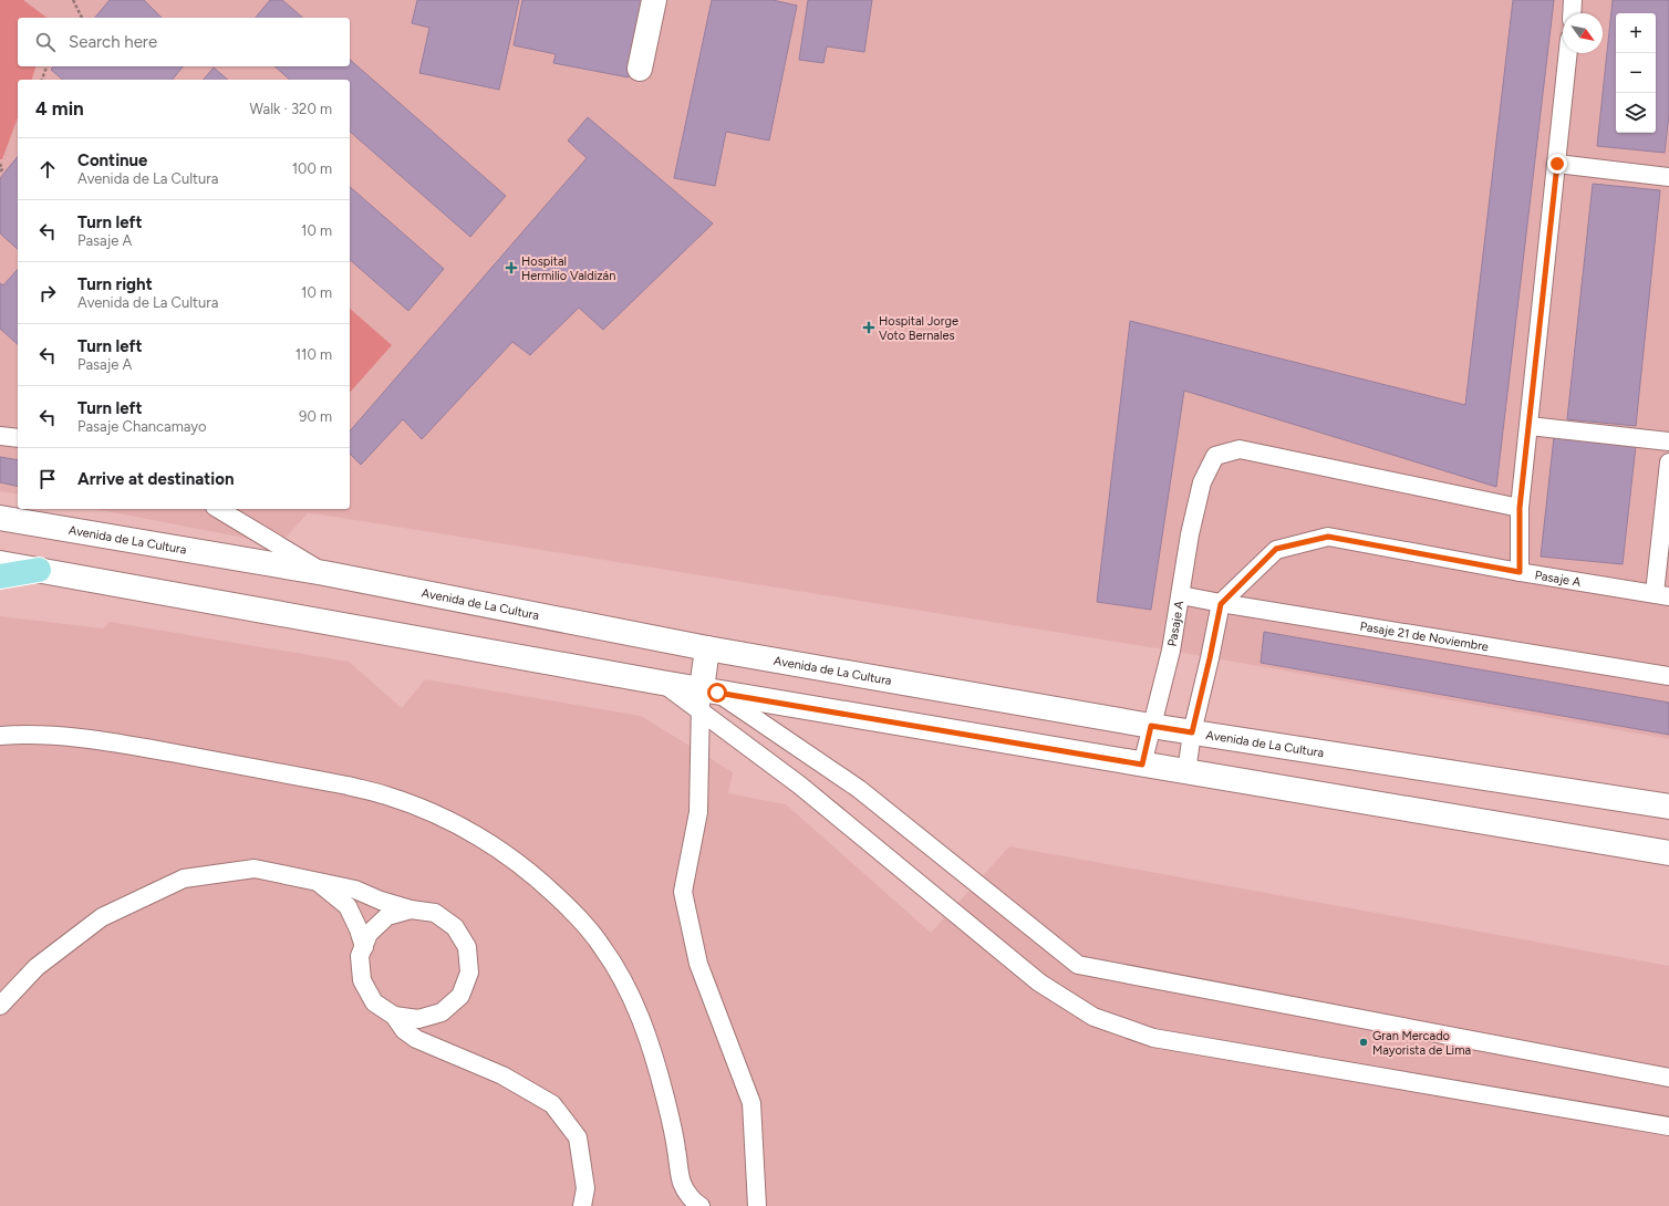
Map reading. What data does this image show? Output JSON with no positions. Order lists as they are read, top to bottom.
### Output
{
  "streets": {
    "main road": ["Avenida de La Cultura"],
    "lane": ["Pasaje A", "Pasaje 21 de Noviembre"]
  },
  "crossings": [
    ["Avenida de La Cultura", "Pasaje A"],
    ["Pasaje A", "Pasaje 21 de Noviembre"]
  ],
  "places": {
    "health": ["Hospital Hermilio Valdizán", "Hospital Jorge Voto Bernales"],
    "other": ["Gran Mercado Mayorista de Lima"]
  },
  "north": "bottom right",
  "page": {
    "map_buttons": ["+", "−"],
    "search": "Search here",
    "heading": ["4 min", "Walk · 320 m"],
    "list": [
      ["Continue", "Avenida de La Cultura", "100 m"],
      ["Turn left", "Pasaje A", "10 m"],
      ["Turn right", "Avenida de La Cultura", "10 m"],
      ["Turn left", "Pasaje A", "110 m"],
      ["Turn left", "Pasaje Chancamayo", "90 m"],
      "Arrive at destination"
    ]
  }
}
